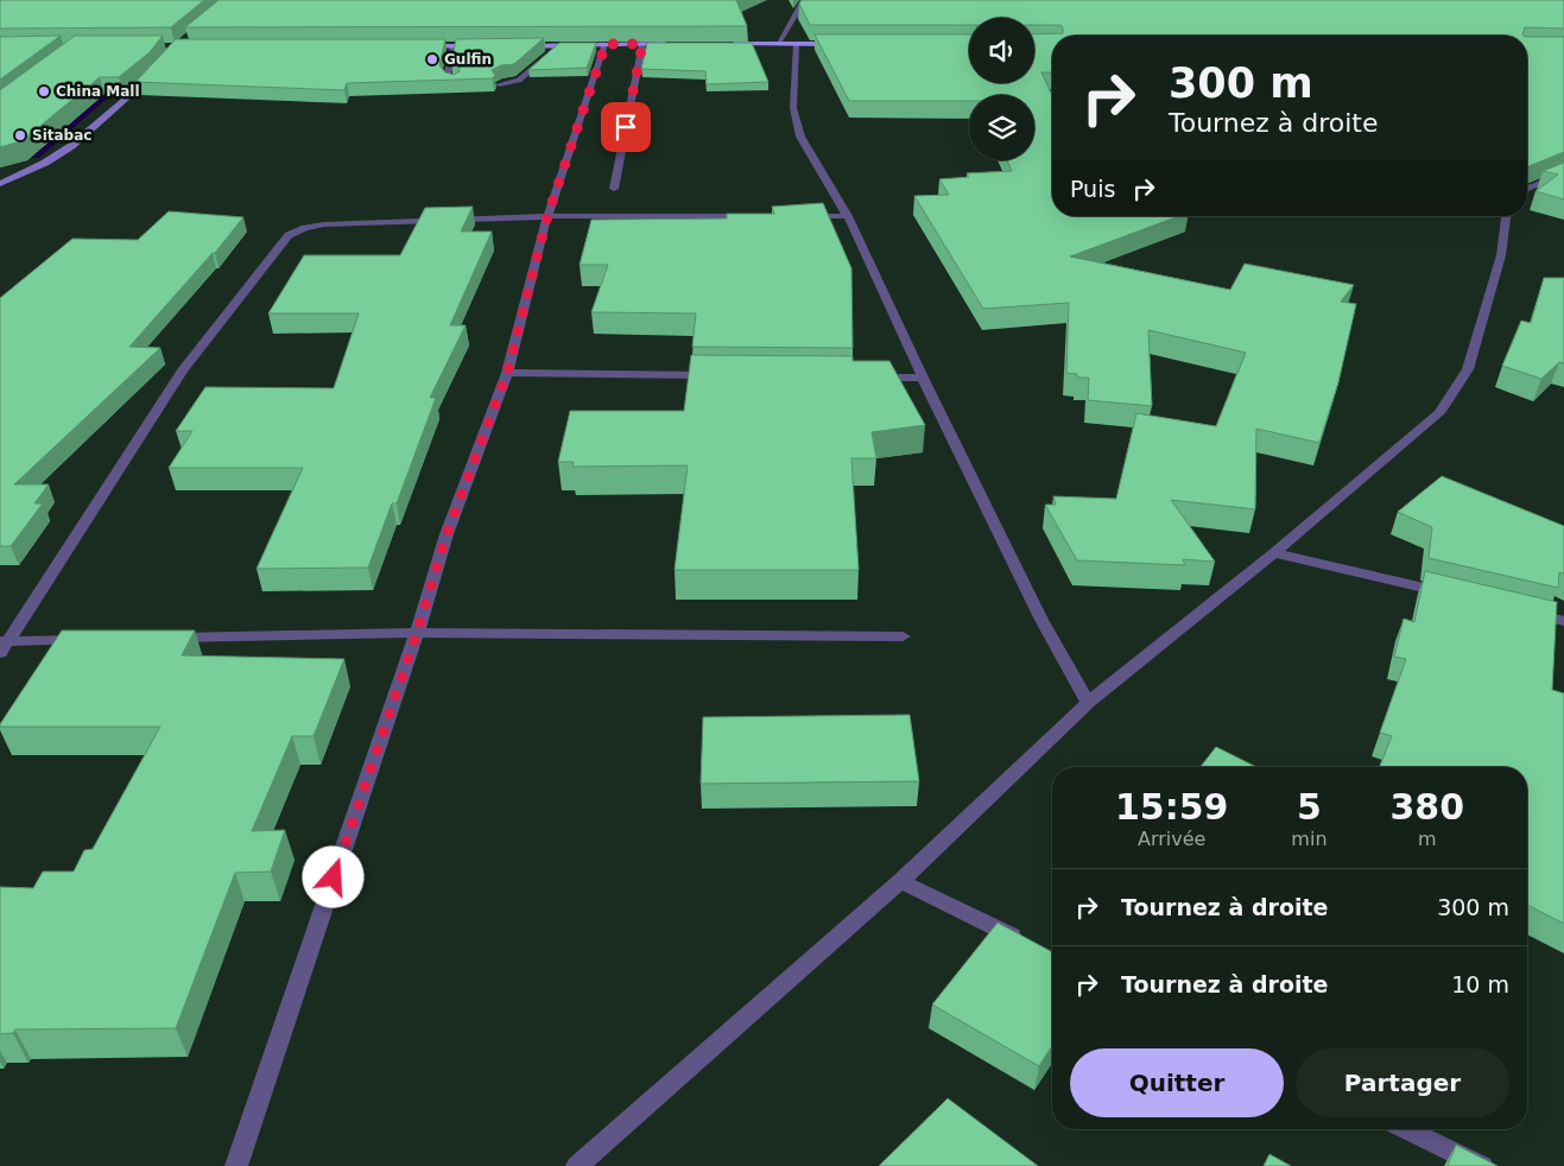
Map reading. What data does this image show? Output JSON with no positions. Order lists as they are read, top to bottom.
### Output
{
  "places": ["Gulfin", "China Mall", "Sitabac"],
  "page": {
    "turn": ["300 m", "Tournez à droite"],
    "then": "Puis",
    "eta": [
      "15:59",
      "Arrivée",
      "5",
      "min",
      "380",
      "m"
    ],
    "list": [
      {
        "name": "Tournez à droite",
        "value": "300 m"
      },
      {
        "name": "Tournez à droite",
        "value": "10 m"
      }
    ],
    "buttons": ["Quitter", "Partager"]
  }
}
